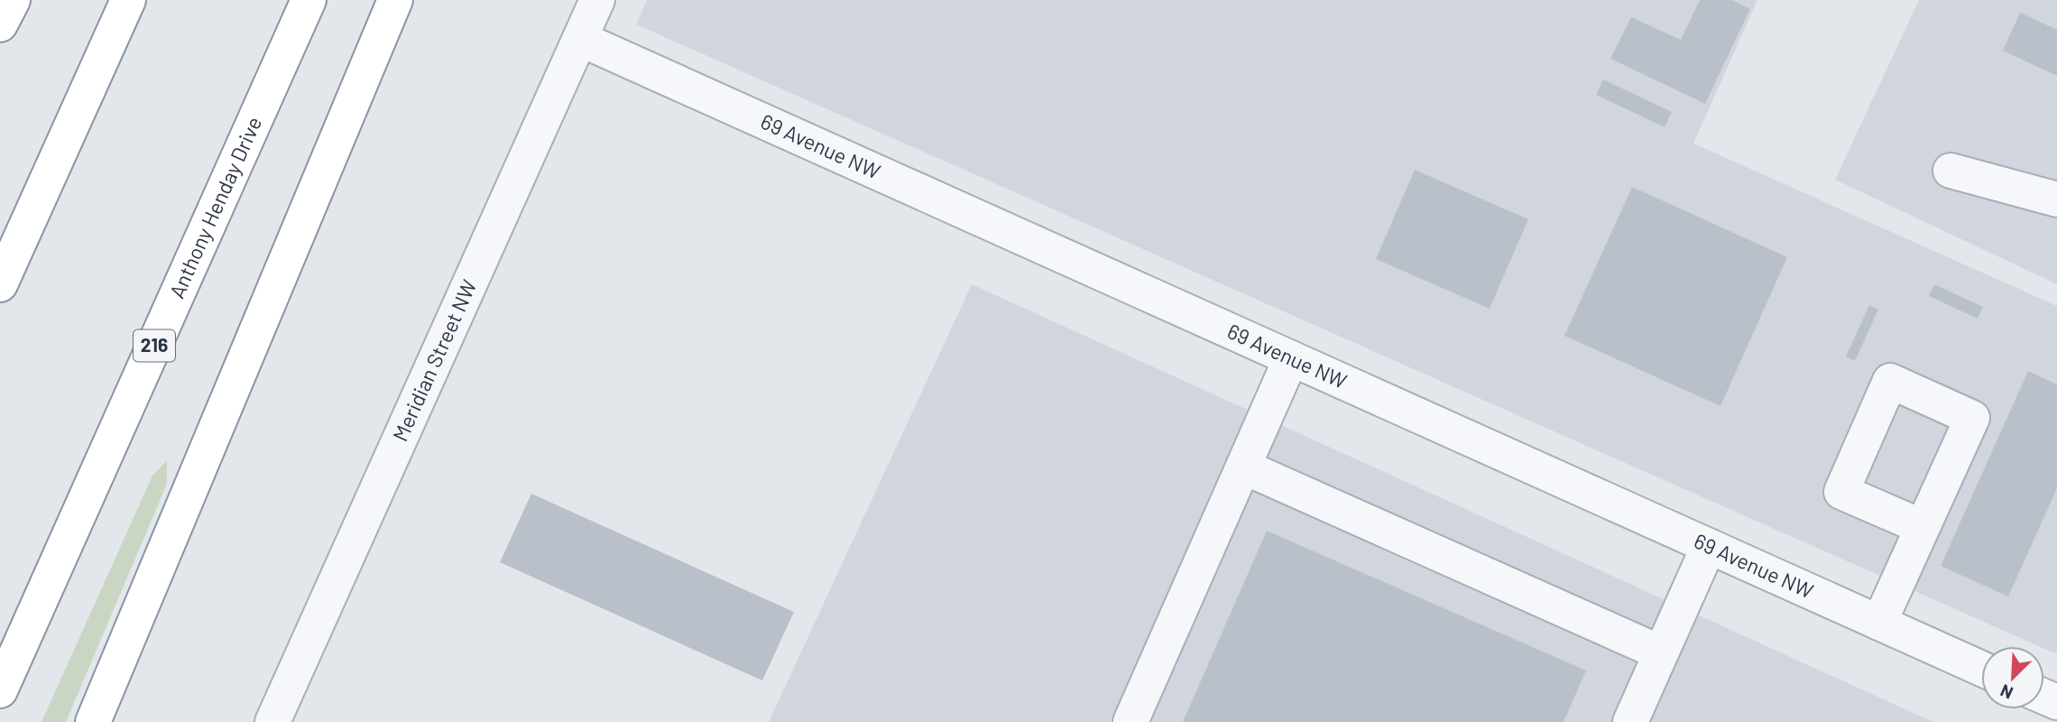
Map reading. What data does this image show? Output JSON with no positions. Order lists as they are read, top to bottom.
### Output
{
  "streets": {
    "highway": ["Anthony Henday Drive", "216"],
    "street": ["69 Avenue NW", "Meridian Street NW"]
  },
  "crossings": [
    ["69 Avenue NW", "Meridian Street NW"]
  ],
  "north": "bottom left"
}
